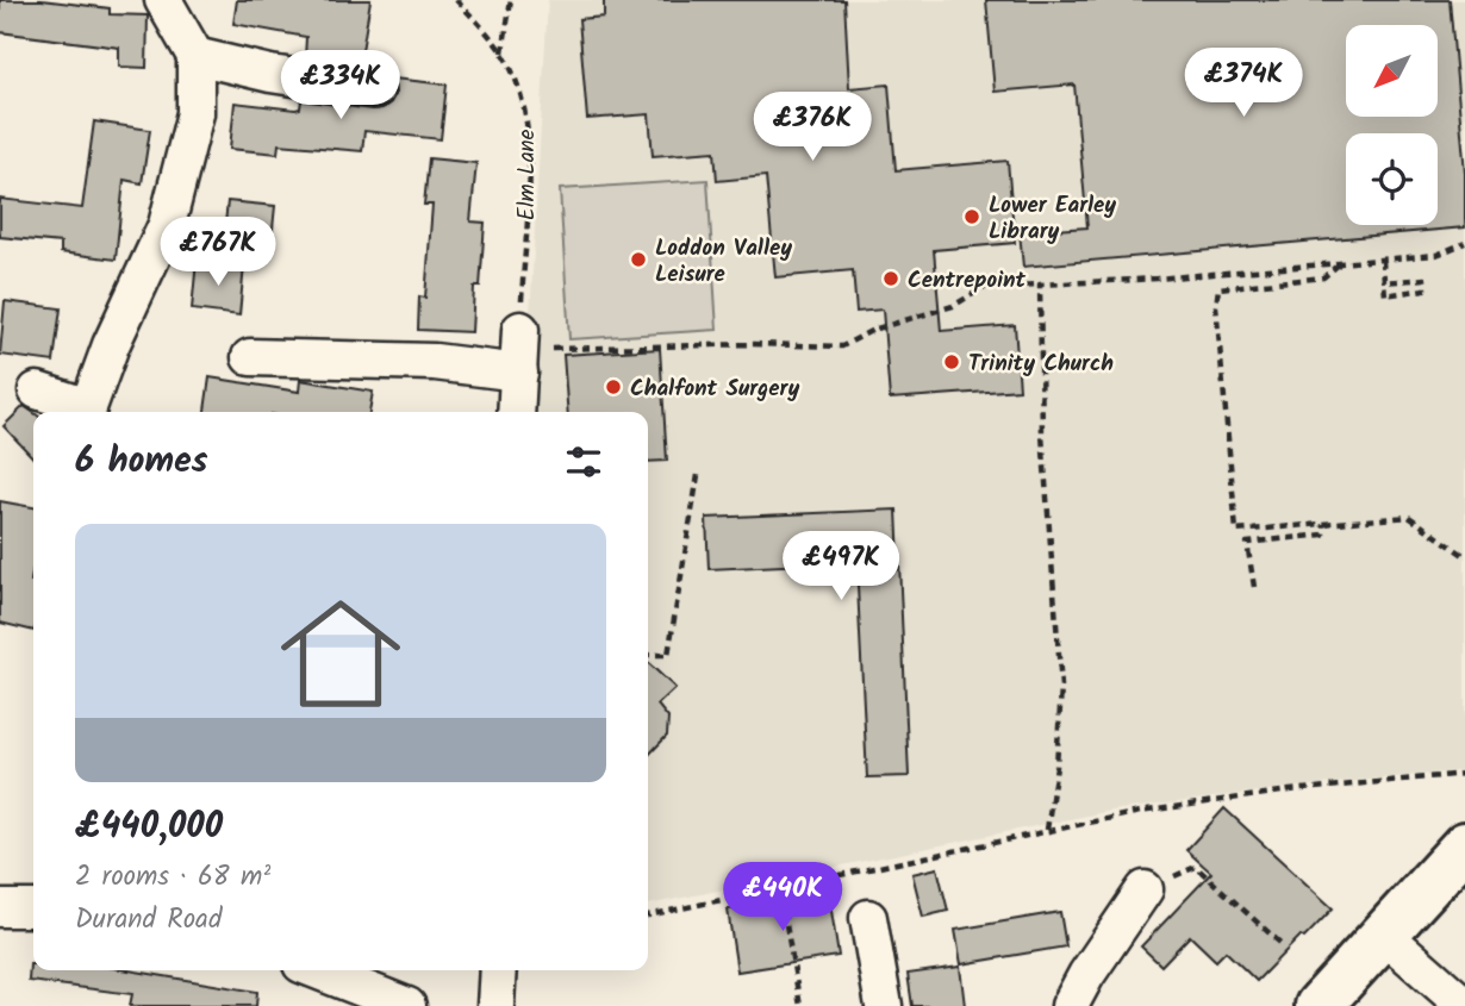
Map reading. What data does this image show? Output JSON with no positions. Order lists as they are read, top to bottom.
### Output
{
  "streets": {
    "path": ["Elm Lane"]
  },
  "places": [
    "Lower Earley Library",
    "Loddon Valley Leisure",
    "Centrepoint",
    "Trinity Church",
    "Chalfont Surgery"
  ],
  "north": "bottom left",
  "page": {
    "price": [
      "£374K",
      "£334K",
      "£376K",
      "£767K",
      "£497K",
      "£440K"
    ],
    "heading": "6 homes",
    "list": [
      {
        "name": "£440,000",
        "note": "2 rooms · 68 m² · Durand Road"
      }
    ]
  }
}
